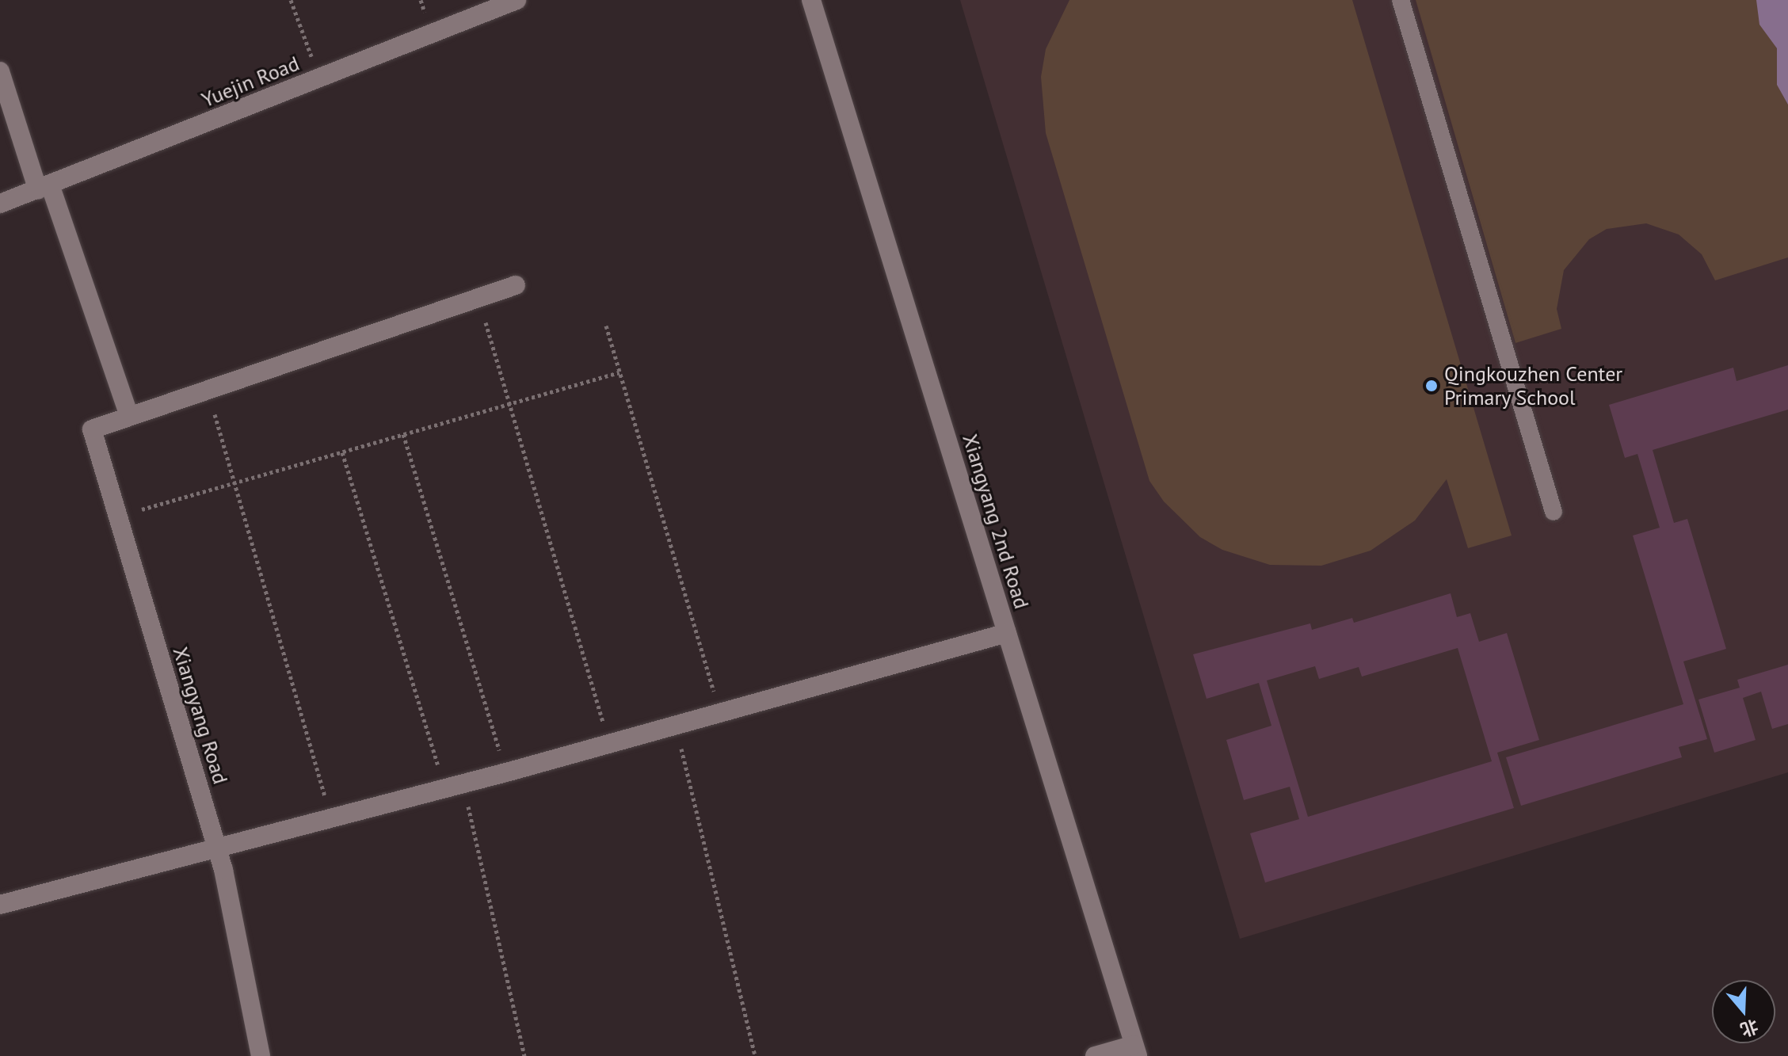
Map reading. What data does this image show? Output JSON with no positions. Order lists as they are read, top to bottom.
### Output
{
  "streets": {
    "street": ["Yuejin Road", "Xiangyang 2nd Road", "Xiangyang Road"]
  },
  "places": ["Qingkouzhen Center Primary School"],
  "north": "bottom"
}
